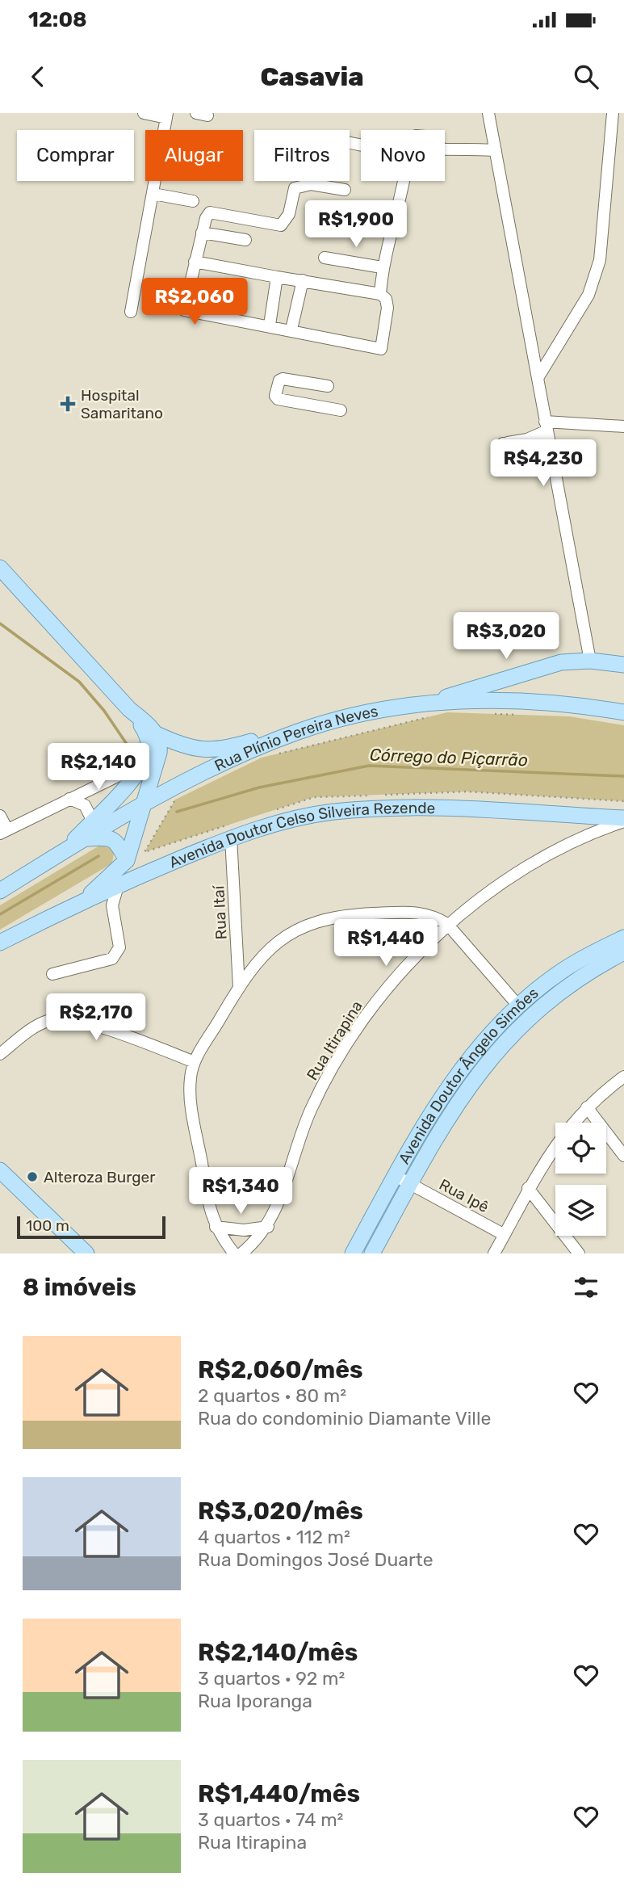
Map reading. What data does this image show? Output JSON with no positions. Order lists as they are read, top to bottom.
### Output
{
  "streets": {
    "main road": ["Rua Plínio Pereira Neves", "Avenida Doutor Celso Silveira Rezende", "Avenida Doutor Ângelo Simões"],
    "street": ["Rua Itaí", "Rua Itirapina", "Rua Ipê"]
  },
  "crossings": [
    ["Avenida Doutor Celso Silveira Rezende", "Rua Itaí"],
    ["Avenida Doutor Celso Silveira Rezende", "Rua Itirapina"],
    ["Avenida Doutor Ângelo Simões", "Rua Ipê"]
  ],
  "water": ["Córrego do Piçarrão"],
  "places": {
    "health": ["Hospital Samaritano"],
    "other": ["Alteroza Burger"]
  },
  "scale_bar": "100 m",
  "page": {
    "status": "12:08",
    "header": "Casavia",
    "chip": [
      "Comprar",
      "Alugar",
      "Filtros",
      "Novo"
    ],
    "price": [
      "R$1,900",
      "R$2,060",
      "R$4,230",
      "R$3,020",
      "R$2,140",
      "R$1,440",
      "R$2,170",
      "R$1,340"
    ],
    "scale": "100 m",
    "heading": "8 imóveis",
    "list": [
      {
        "name": "R$2,060/mês",
        "note": "2 quartos · 80 m² · Rua do condominio Diamante Ville"
      },
      {
        "name": "R$3,020/mês",
        "note": "4 quartos · 112 m² · Rua Domingos José Duarte"
      },
      {
        "name": "R$2,140/mês",
        "note": "3 quartos · 92 m² · Rua Iporanga"
      },
      {
        "name": "R$1,440/mês",
        "note": "3 quartos · 74 m² · Rua Itirapina"
      }
    ]
  }
}
